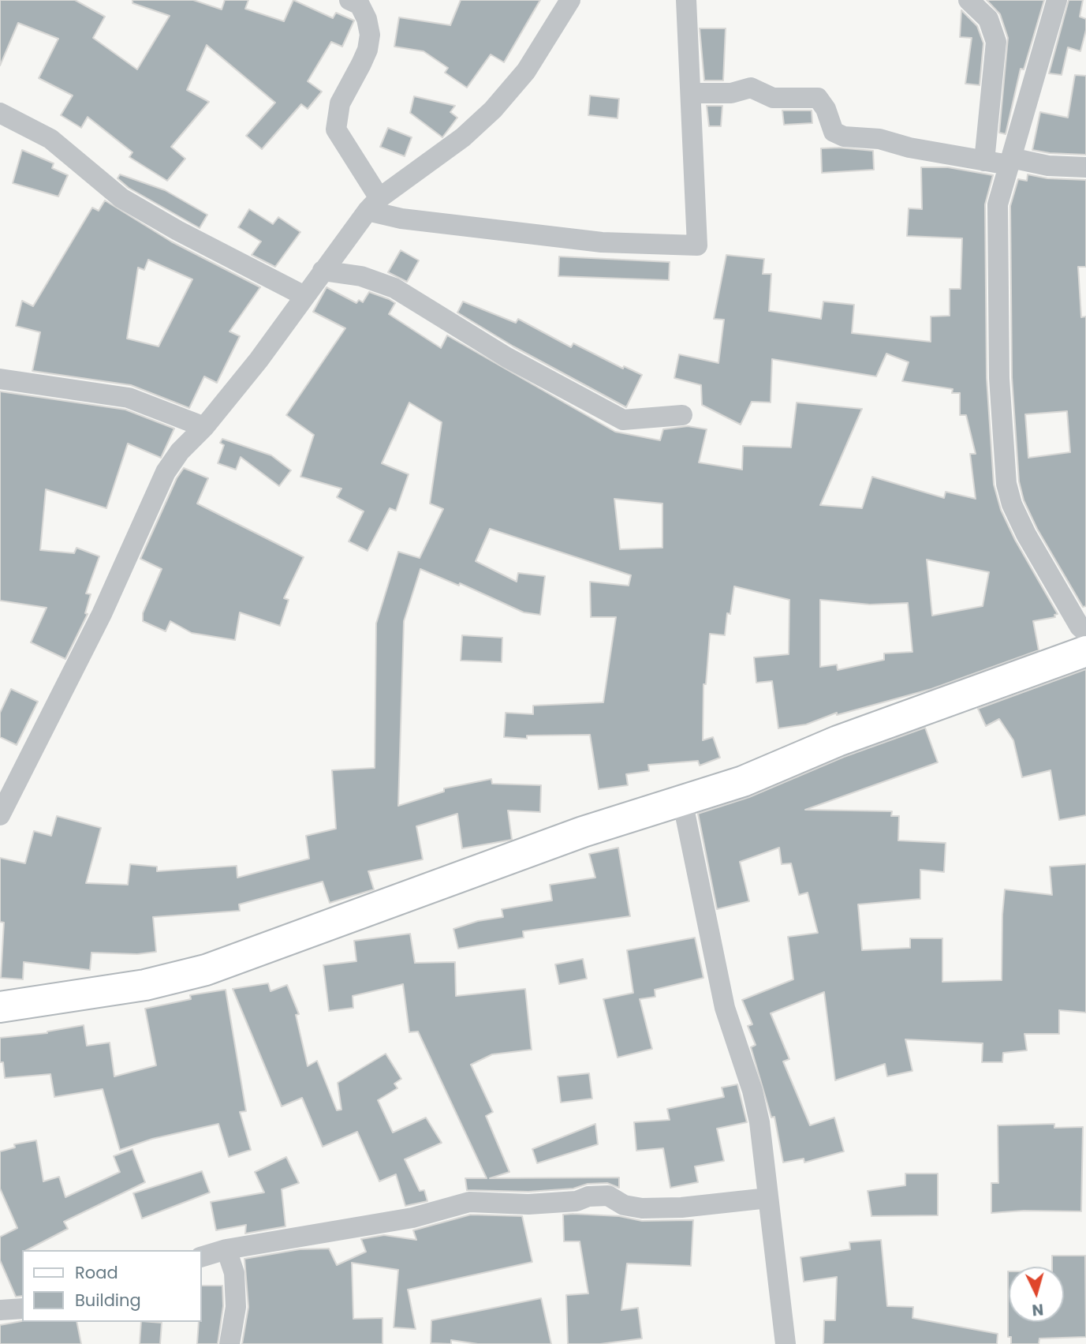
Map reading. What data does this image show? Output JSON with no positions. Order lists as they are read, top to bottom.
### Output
{
  "legend": ["Road", "Building"],
  "north": "bottom"
}
